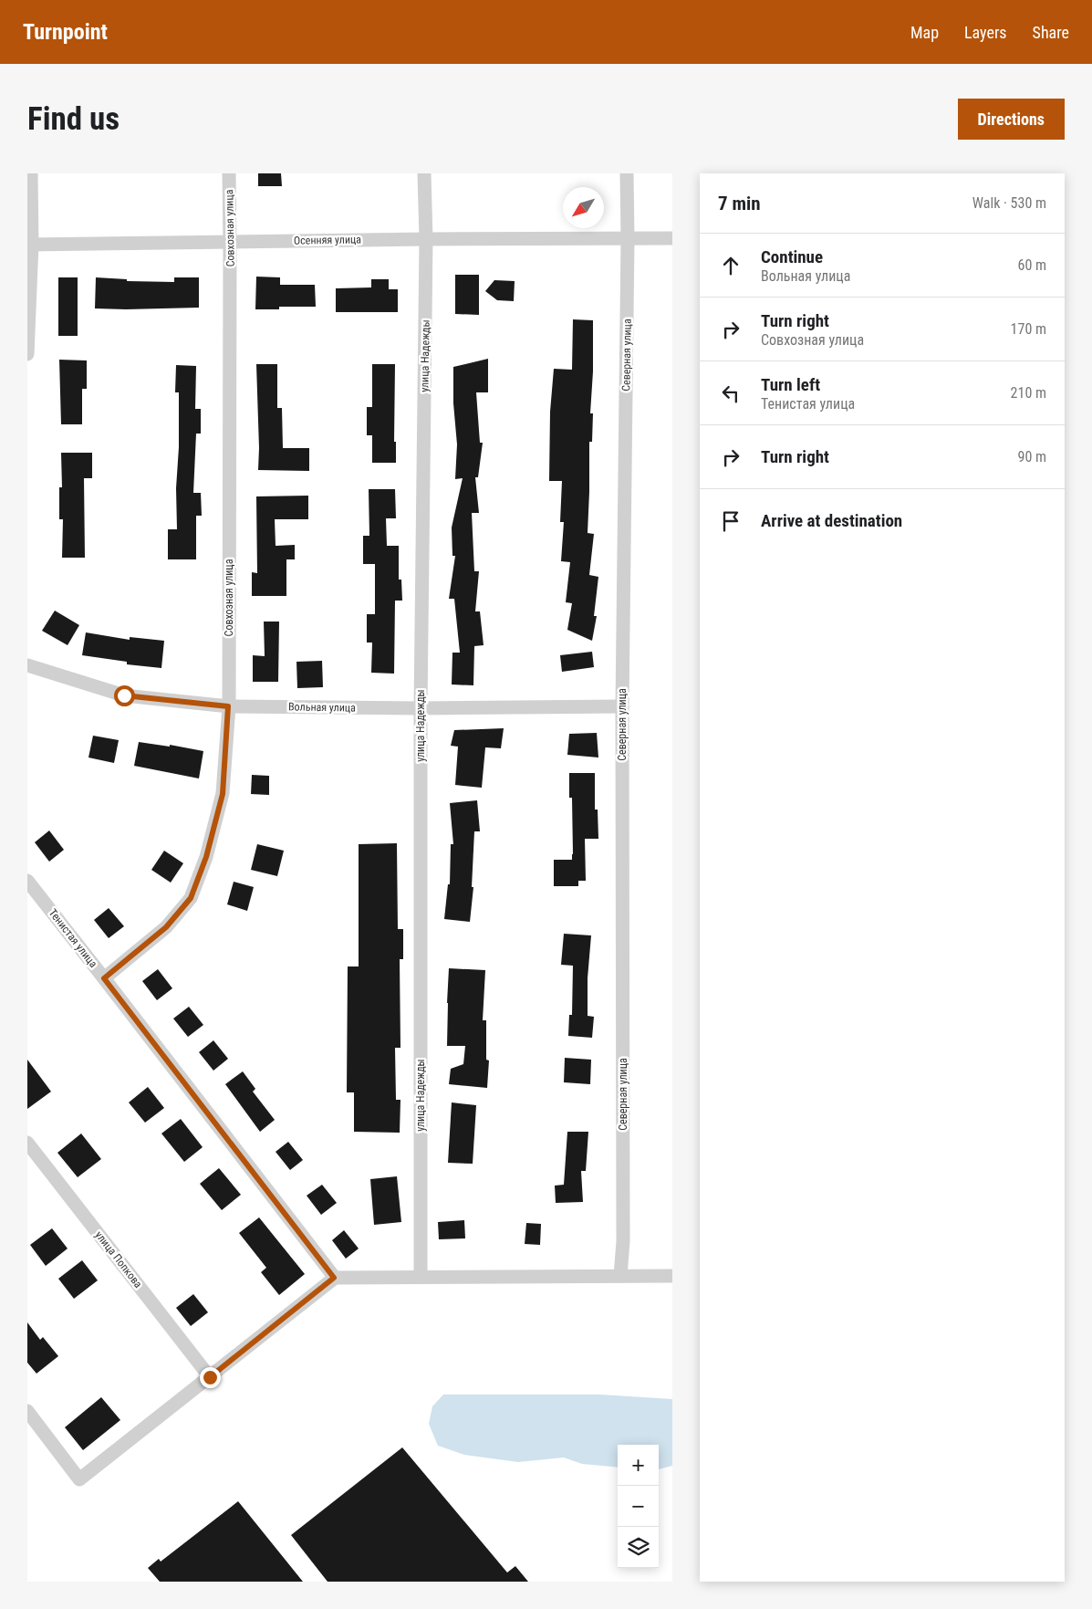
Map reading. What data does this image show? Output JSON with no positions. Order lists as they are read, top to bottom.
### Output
{
  "streets": {
    "street": [
      "Совхозная улица",
      "Осенняя улица",
      "Северная улица",
      "улица Надежды",
      "Вольная улица",
      "Тенистая улица",
      "улица Попкова"
    ]
  },
  "crossings": [
    ["Совхозная улица", "Осенняя улица"],
    ["Совхозная улица", "Вольная улица"],
    ["Совхозная улица", "Тенистая улица"],
    ["Осенняя улица", "Северная улица"],
    ["Осенняя улица", "улица Надежды"],
    ["Северная улица", "Вольная улица"],
    ["улица Надежды", "Вольная улица"]
  ],
  "north": "bottom left",
  "page": {
    "header": "Turnpoint",
    "nav": ["Map", "Layers", "Share"],
    "buttons": "Directions",
    "title": "Find us",
    "heading": ["7 min", "Walk · 530 m"],
    "list": [
      ["Continue", "Вольная улица", "60 m"],
      ["Turn right", "Совхозная улица", "170 m"],
      ["Turn left", "Тенистая улица", "210 m"],
      ["Turn right", "90 m"],
      "Arrive at destination"
    ],
    "map_buttons": ["+", "−"]
  }
}
